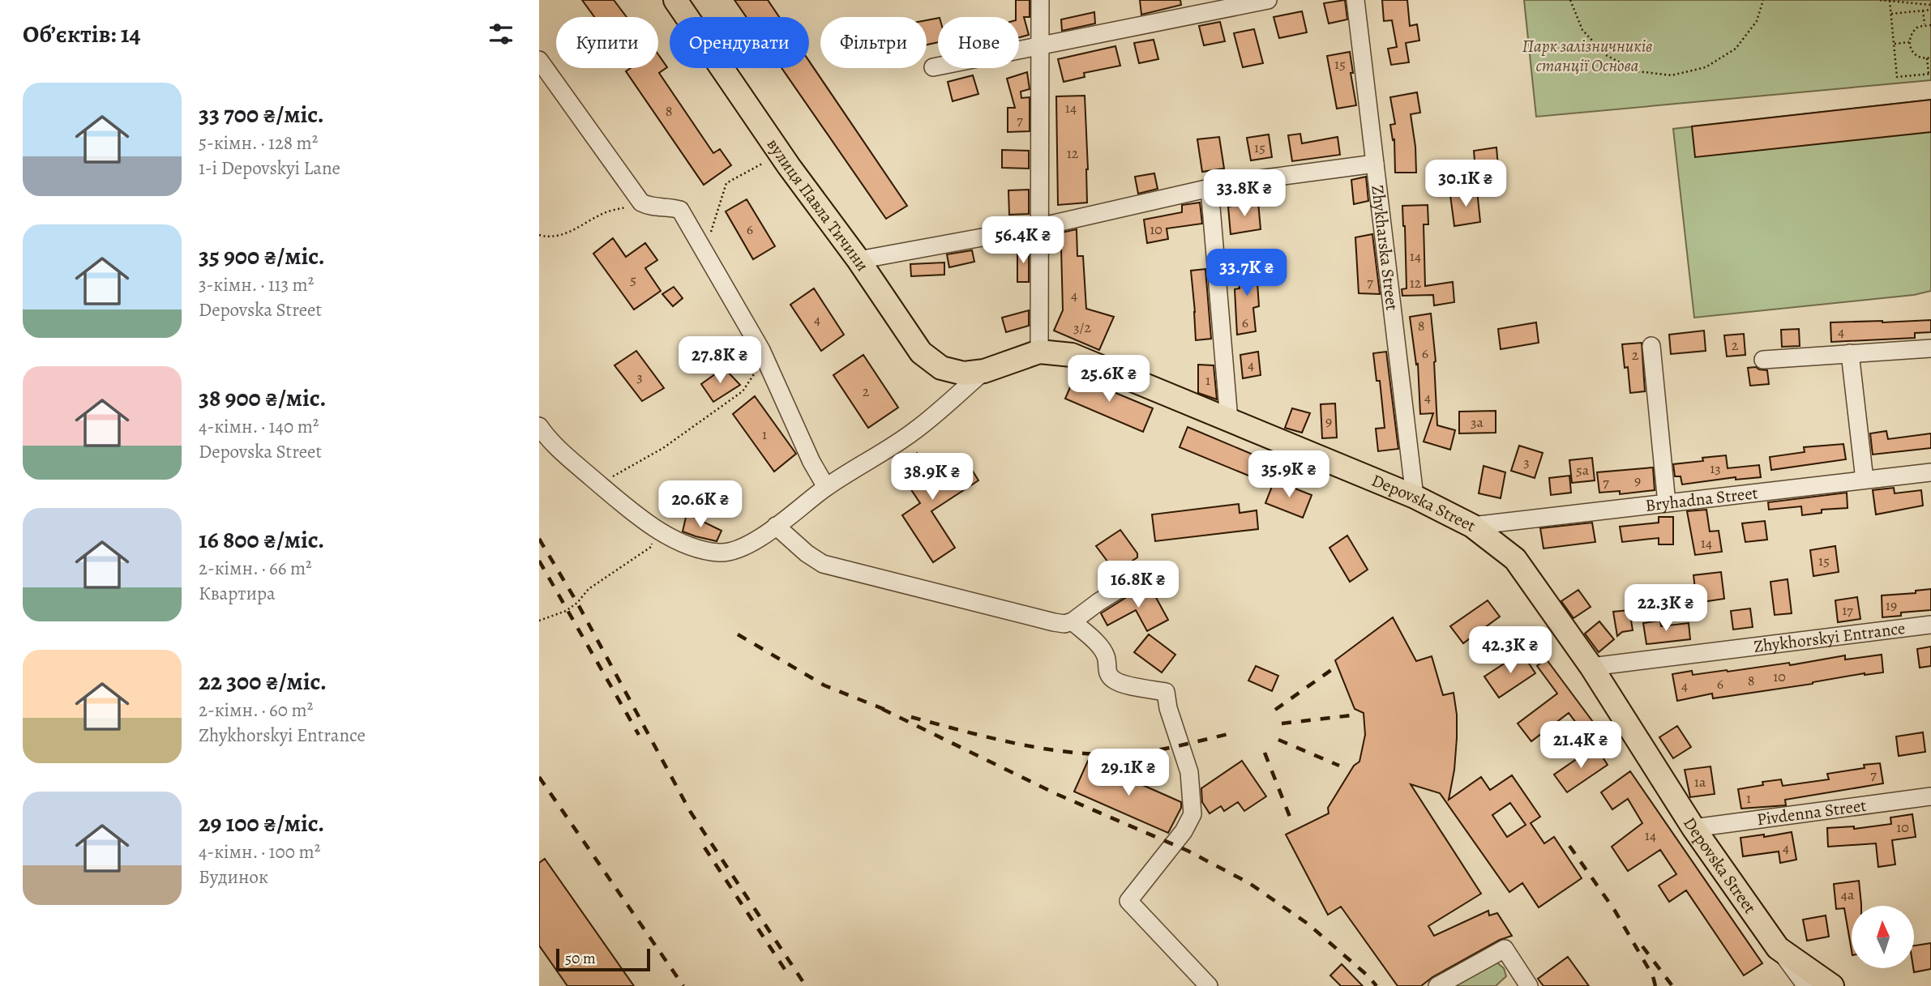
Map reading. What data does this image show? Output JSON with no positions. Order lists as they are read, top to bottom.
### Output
{
  "streets": {
    "main road": ["вулиця Павла Тичини", "Depovska Street"],
    "street": [
      "Zhykharska Street",
      "Bryhadna Street",
      "Zhykhorskyi Entrance",
      "Pivdenna Street"
    ]
  },
  "crossings": [
    ["вулиця Павла Тичини", "Depovska Street"],
    ["Zhykharska Street", "Depovska Street"],
    ["Bryhadna Street", "Depovska Street"],
    ["Depovska Street", "Zhykhorskyi Entrance"],
    ["Depovska Street", "Pivdenna Street"]
  ],
  "parks": ["Парк залізничників станції Основа"],
  "house_numbers": [
    "15",
    "14",
    "8",
    "7",
    "15",
    "12",
    "6",
    "10",
    "14",
    "5",
    "7",
    "12",
    "4",
    "4",
    "6",
    "8",
    "3/2",
    "4",
    "2",
    "6",
    "2",
    "4",
    "3",
    "1",
    "2",
    "4",
    "9",
    "3а",
    "1",
    "3",
    "13",
    "5а",
    "9",
    "7",
    "14",
    "15",
    "19",
    "17",
    "10",
    "8",
    "6",
    "4",
    "7",
    "1а",
    "1",
    "10",
    "14",
    "4",
    "4а"
  ],
  "scale_bar": "50 m",
  "north": "top",
  "page": {
    "heading": "Об’єктів: 14",
    "chip": [
      "Купити",
      "Орендувати",
      "Фільтри",
      "Нове"
    ],
    "list": [
      {
        "name": "33 700 ₴/міс.",
        "note": "5-кімн. · 128 m² · 1-i Depovskyi Lane"
      },
      {
        "name": "35 900 ₴/міс.",
        "note": "3-кімн. · 113 m² · Depovska Street"
      },
      {
        "name": "38 900 ₴/міс.",
        "note": "4-кімн. · 140 m² · Depovska Street"
      },
      {
        "name": "16 800 ₴/міс.",
        "note": "2-кімн. · 66 m² · Квартира"
      },
      {
        "name": "22 300 ₴/міс.",
        "note": "2-кімн. · 60 m² · Zhykhorskyi Entrance"
      },
      {
        "name": "29 100 ₴/міс.",
        "note": "4-кімн. · 100 m² · Будинок"
      }
    ],
    "price": [
      "30.1K ₴",
      "33.8K ₴",
      "56.4K ₴",
      "33.7K ₴",
      "27.8K ₴",
      "25.6K ₴",
      "35.9K ₴",
      "38.9K ₴",
      "20.6K ₴",
      "16.8K ₴",
      "22.3K ₴",
      "42.3K ₴",
      "21.4K ₴",
      "29.1K ₴"
    ],
    "scale": "50 m"
  }
}
